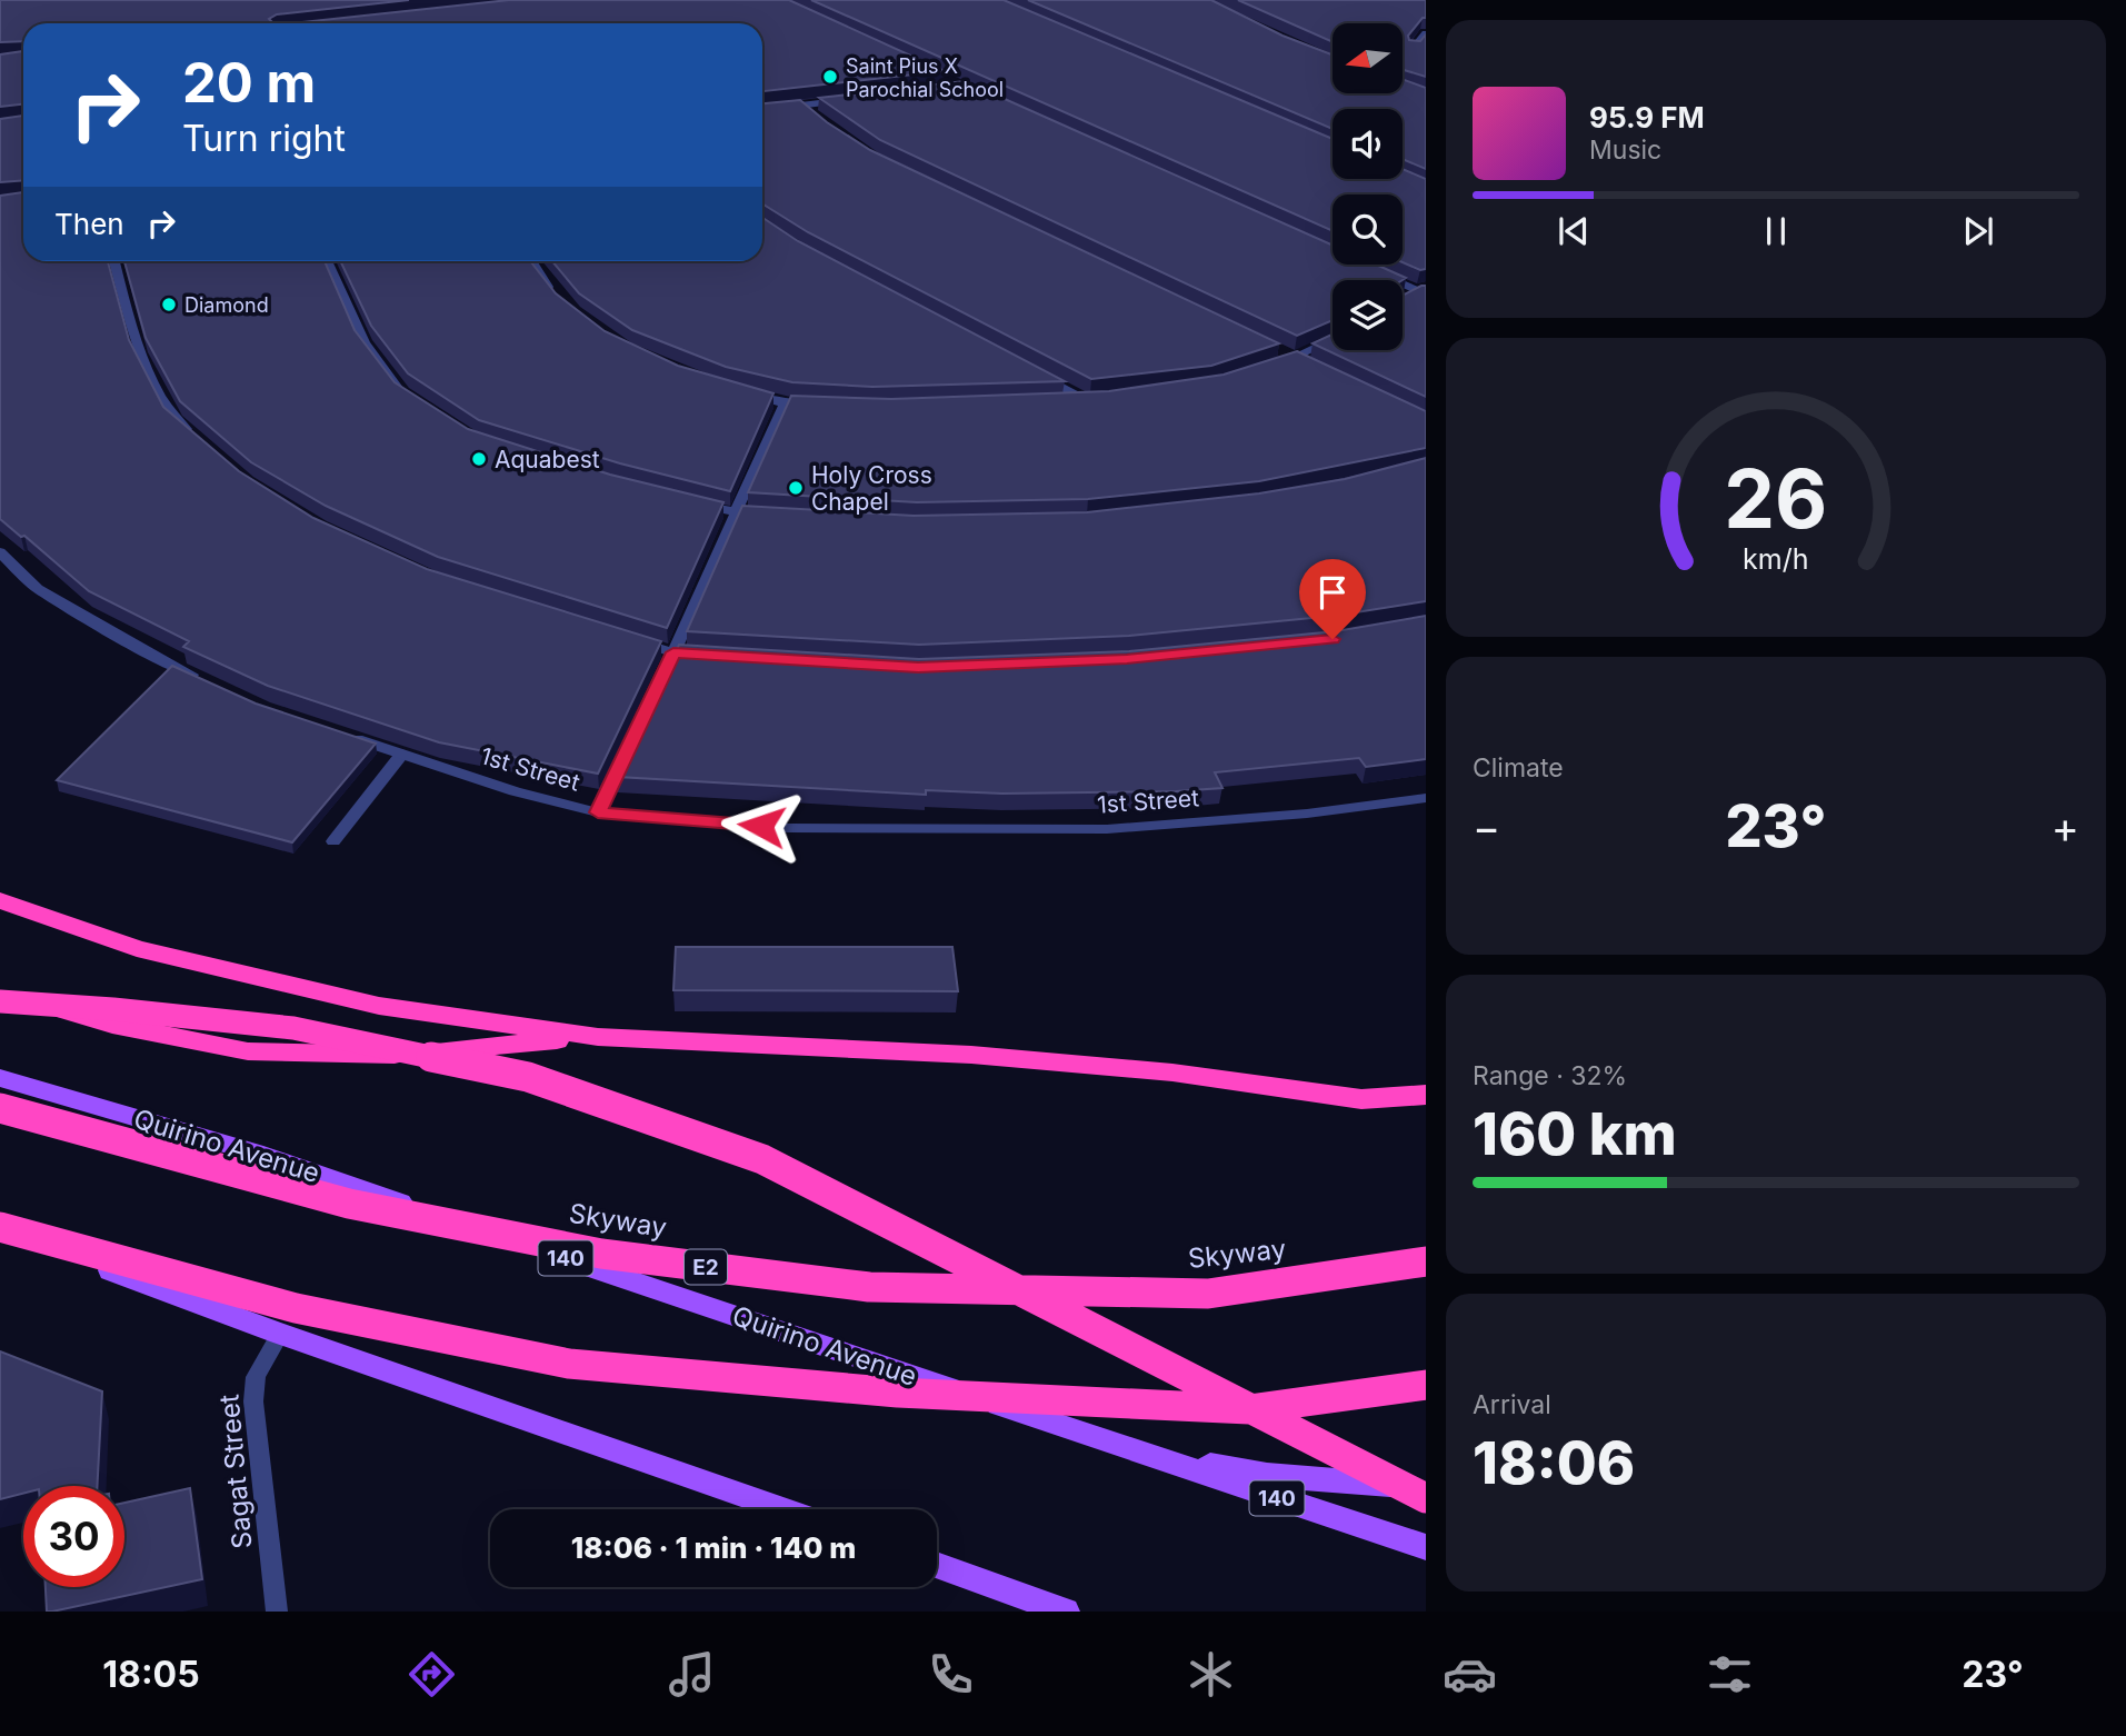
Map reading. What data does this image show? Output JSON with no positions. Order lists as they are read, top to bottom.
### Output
{
  "streets": {
    "highway": ["Skyway", "E2"],
    "main road": ["Quirino Avenue", "140"],
    "street": ["1st Street", "Sagat Street"]
  },
  "places": [
    "Saint Pius X Parochial School",
    "Diamond",
    "Aquabest",
    "Holy Cross Chapel"
  ],
  "north": "left",
  "page": {
    "turn": ["20 m", "Turn right"],
    "song": ["95.9 FM", "Music"],
    "then": "Then",
    "tile": [
      "Climate",
      ["Range · 32%", "160 km"],
      ["Arrival", "18:06"]
    ],
    "heat": ["−", "23°", "+"],
    "limit": "30",
    "trip": "18:06 · 1 min · 140 m",
    "tabs": ["18:05", "23°"],
    "gauge": ["26", "km/h"]
  }
}
